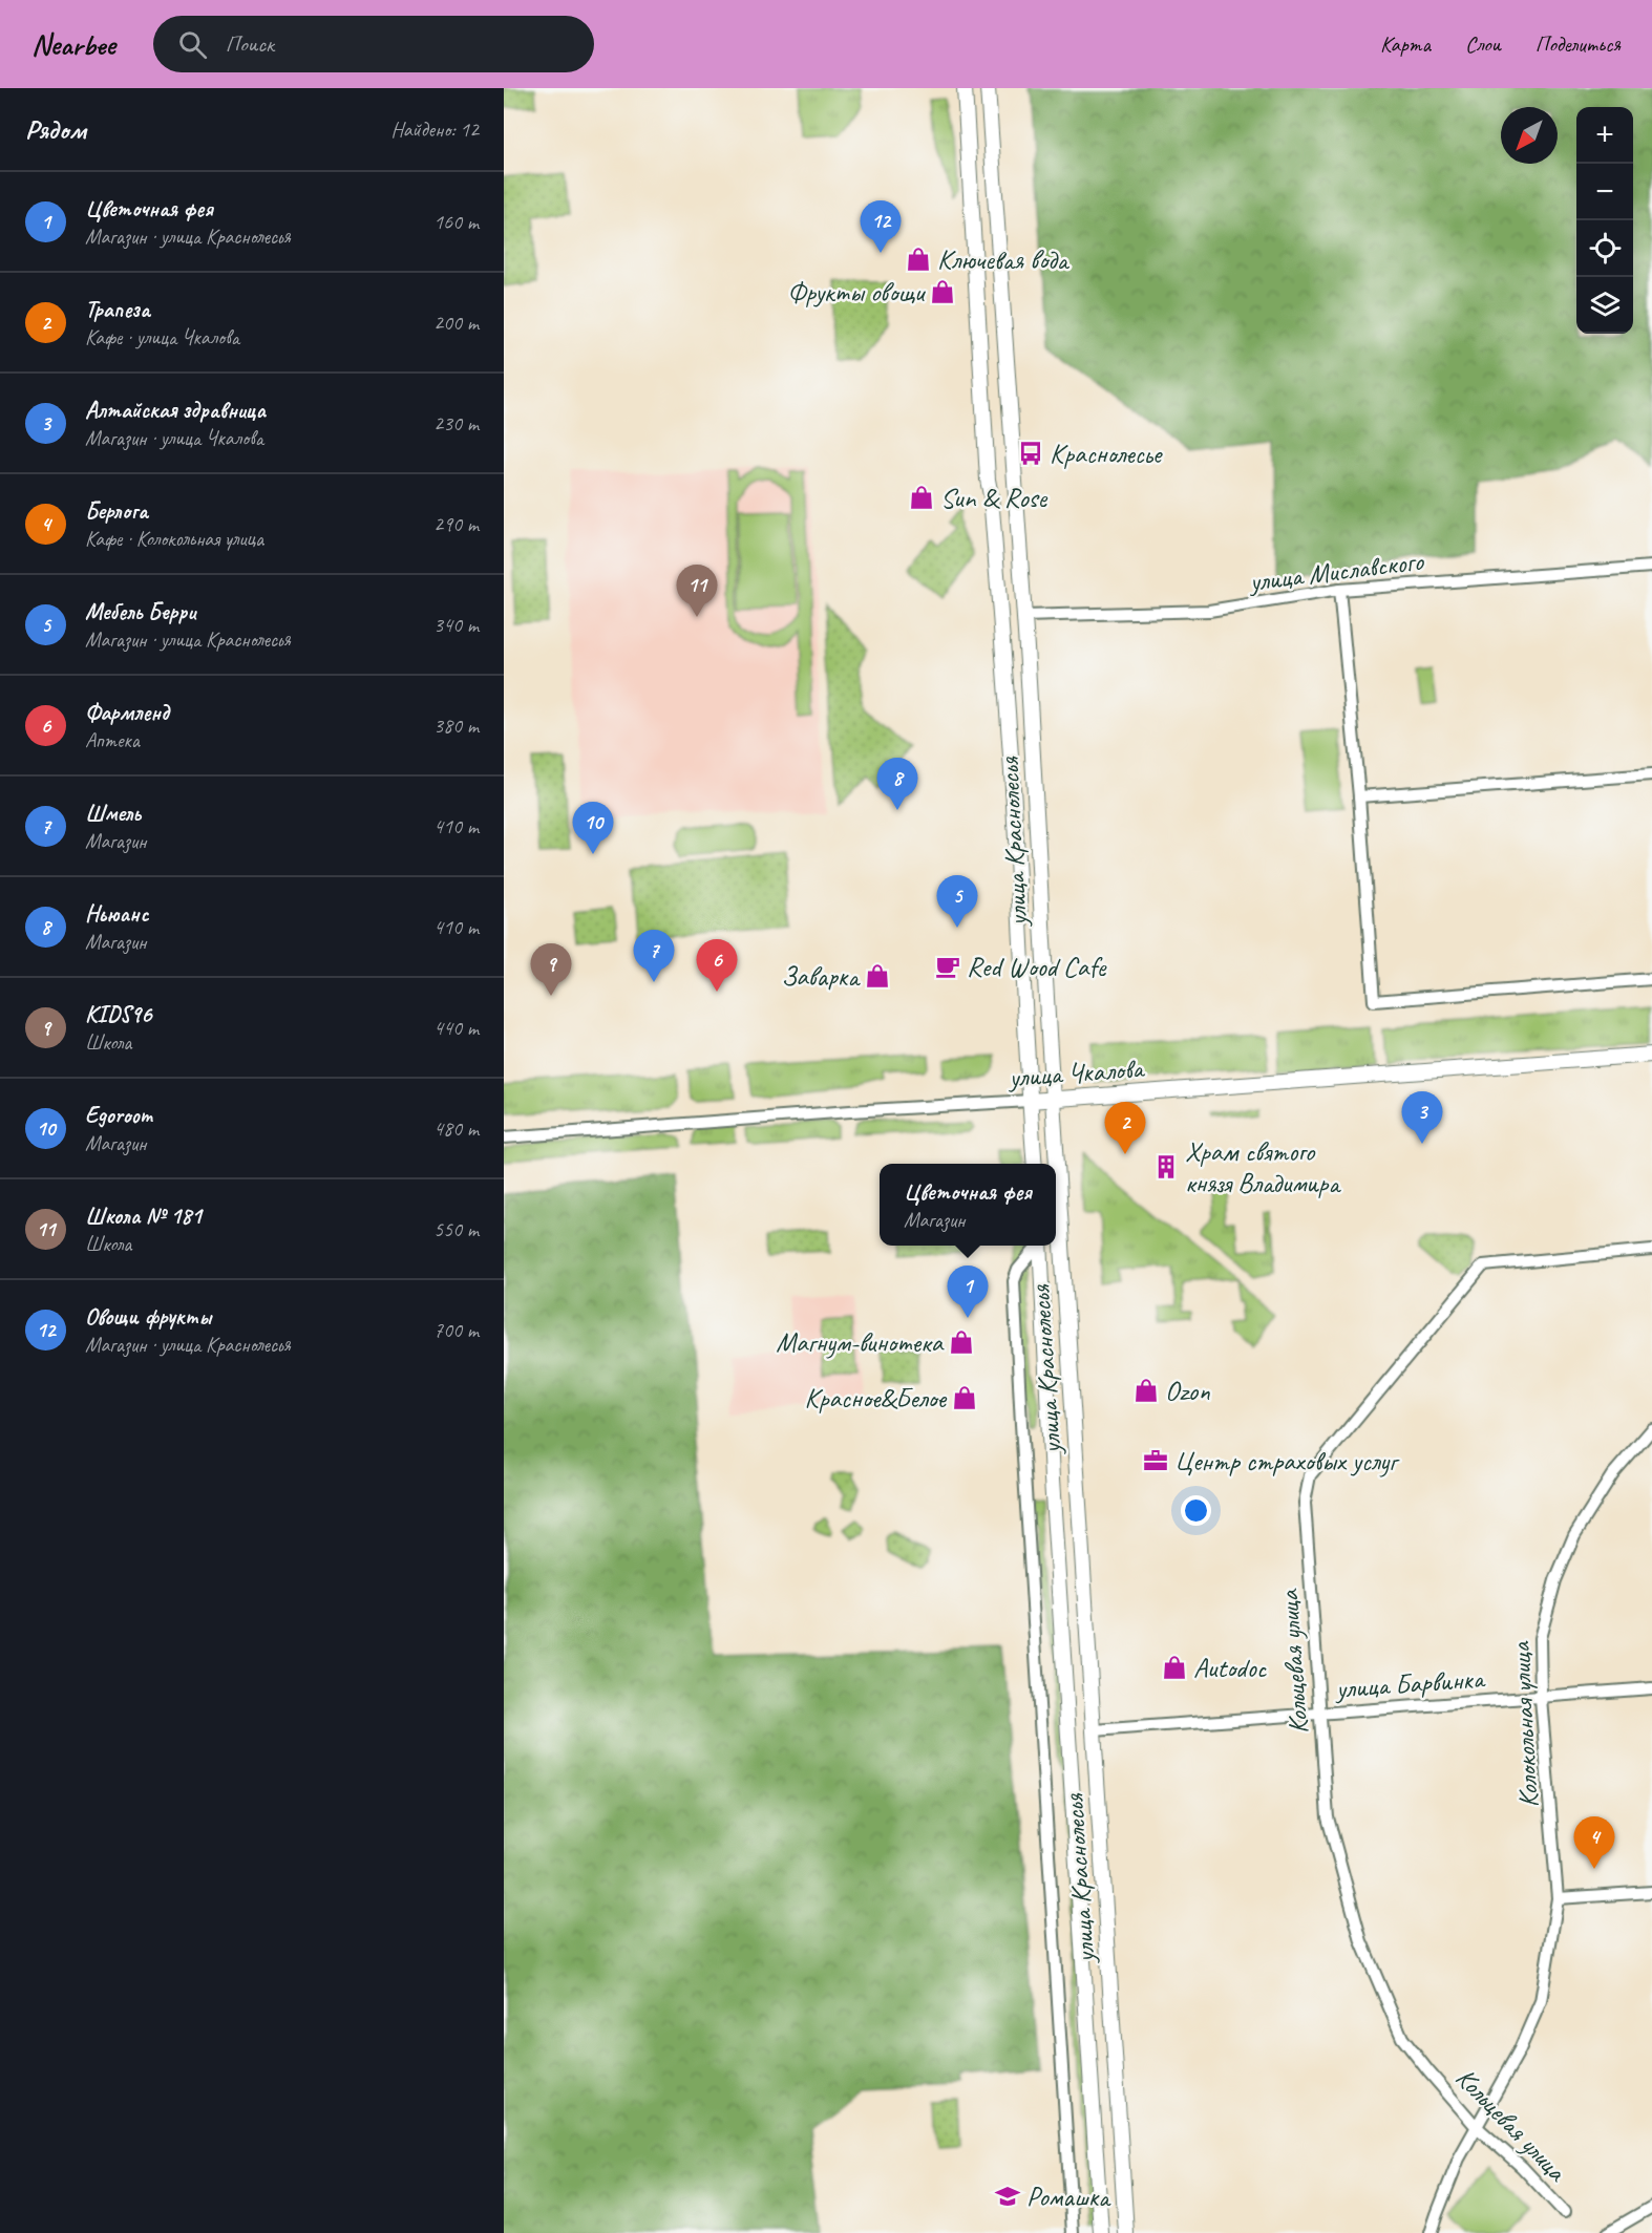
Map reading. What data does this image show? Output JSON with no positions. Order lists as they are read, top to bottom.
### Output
{
  "streets": {
    "street": [
      "улица Миславского",
      "улица Краснолесья",
      "улица Чкалова",
      "Кольцевая улица",
      "улица Барвинка",
      "Колокольная улица"
    ]
  },
  "crossings": [
    ["улица Миславского", "улица Краснолесья"],
    ["улица Краснолесья", "улица Чкалова"],
    ["улица Краснолесья", "улица Барвинка"],
    ["Кольцевая улица", "улица Барвинка"],
    ["Кольцевая улица", "Колокольная улица"],
    ["улица Барвинка", "Колокольная улица"]
  ],
  "places": {
    "shop": [
      "Ключевая вода",
      "Фрукты овощи",
      "Sun & Rose",
      "Заварка",
      "Магнум-винотека",
      "Ozon",
      "Красное&Белое",
      "Autodoc"
    ],
    "bus stop": ["Краснолесье"],
    "cafe": ["Red Wood Cafe"],
    "building": ["Храм святого князя Владимира"],
    "office": ["Центр страховых услуг"],
    "school or university": ["Ромашка"]
  },
  "north": "bottom left",
  "page": {
    "header": "Nearbee",
    "search": "Поиск",
    "nav": ["Карта", "Слои", "Поделиться"],
    "heading": ["Рядом", "Найдено: 12"],
    "map_buttons": ["+", "−"],
    "list": [
      {
        "mark": "1",
        "name": "Цветочная фея",
        "note": "Магазин · улица Краснолесья",
        "value": "160 m"
      },
      {
        "mark": "2",
        "name": "Трапеза",
        "note": "Кафе · улица Чкалова",
        "value": "200 m"
      },
      {
        "mark": "3",
        "name": "Алтайская здравница",
        "note": "Магазин · улица Чкалова",
        "value": "230 m"
      },
      {
        "mark": "4",
        "name": "Берлога",
        "note": "Кафе · Колокольная улица",
        "value": "290 m"
      },
      {
        "mark": "5",
        "name": "Мебель Берри",
        "note": "Магазин · улица Краснолесья",
        "value": "340 m"
      },
      {
        "mark": "6",
        "name": "Фармленд",
        "note": "Аптека",
        "value": "380 m"
      },
      {
        "mark": "7",
        "name": "Шмель",
        "note": "Магазин",
        "value": "410 m"
      },
      {
        "mark": "8",
        "name": "Ньюанс",
        "note": "Магазин",
        "value": "410 m"
      },
      {
        "mark": "9",
        "name": "KIDS96",
        "note": "Школа",
        "value": "440 m"
      },
      {
        "mark": "10",
        "name": "Egoroom",
        "note": "Магазин",
        "value": "480 m"
      },
      {
        "mark": "11",
        "name": "Школа № 181",
        "note": "Школа",
        "value": "550 m"
      },
      {
        "mark": "12",
        "name": "Овощи фрукты",
        "note": "Магазин · улица Краснолесья",
        "value": "700 m"
      }
    ],
    "pins": [
      "12",
      "11",
      "8",
      "10",
      "5",
      "7",
      "6",
      "9",
      "3",
      "2",
      "1",
      "4"
    ],
    "popup": ["Цветочная фея", "Магазин"]
  }
}
